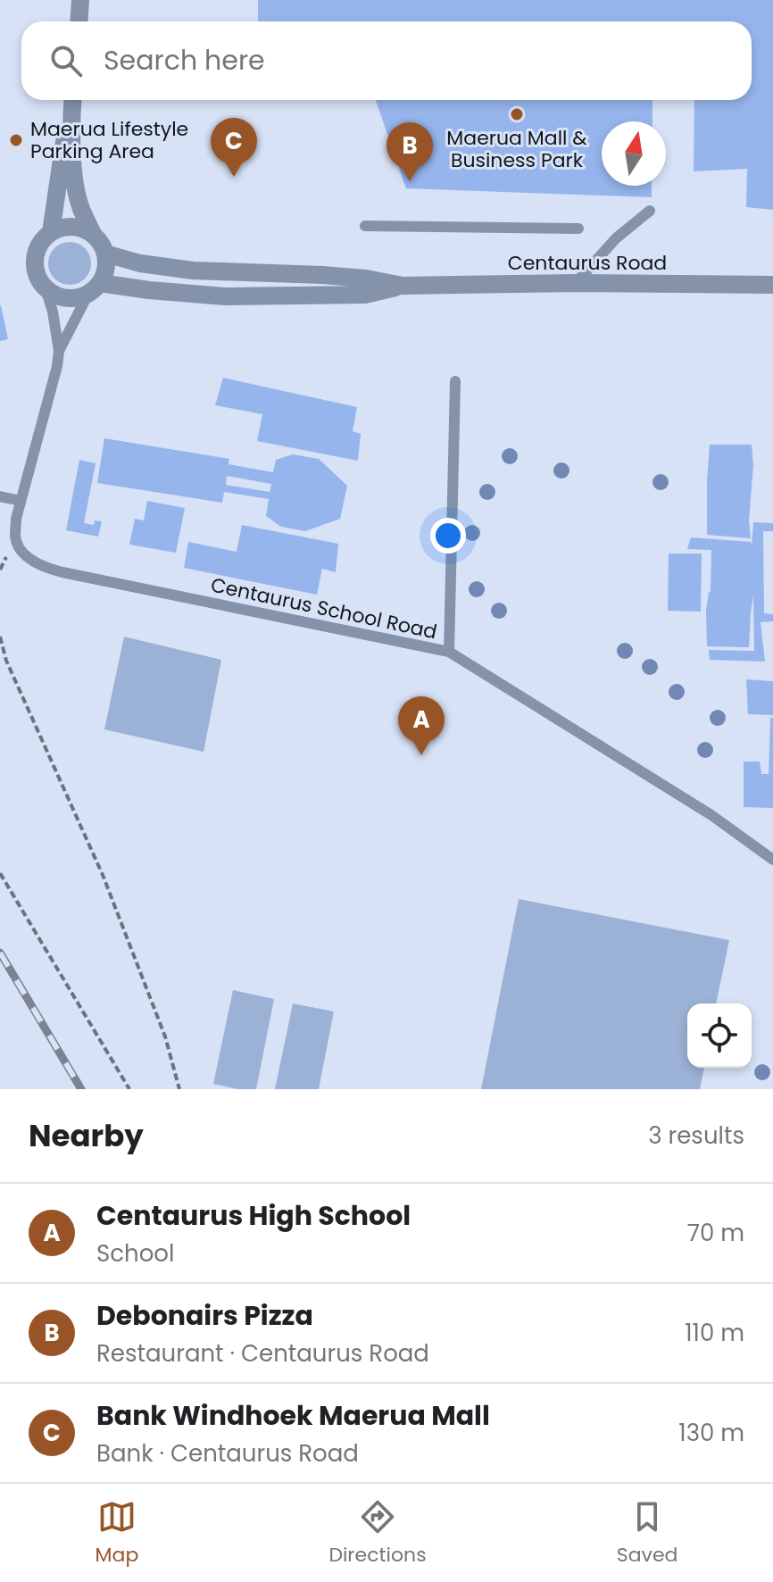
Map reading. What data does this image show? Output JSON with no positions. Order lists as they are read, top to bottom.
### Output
{
  "streets": {
    "street": ["Centaurus Road"],
    "lane": ["Centaurus School Road"]
  },
  "crossings": [
    ["Centaurus Road", "Centaurus School Road"]
  ],
  "places": ["Maerua Mall & Business Park", "Maerua Lifestyle Parking Area"],
  "north": "top",
  "page": {
    "search": "Search here",
    "pins": ["C", "B", "A"],
    "heading": ["Nearby", "3 results"],
    "list": [
      {
        "mark": "A",
        "name": "Centaurus High School",
        "note": "School",
        "value": "70 m"
      },
      {
        "mark": "B",
        "name": "Debonairs Pizza",
        "note": "Restaurant · Centaurus Road",
        "value": "110 m"
      },
      {
        "mark": "C",
        "name": "Bank Windhoek Maerua Mall",
        "note": "Bank · Centaurus Road",
        "value": "130 m"
      }
    ],
    "nav": ["Map", "Directions", "Saved"]
  }
}
